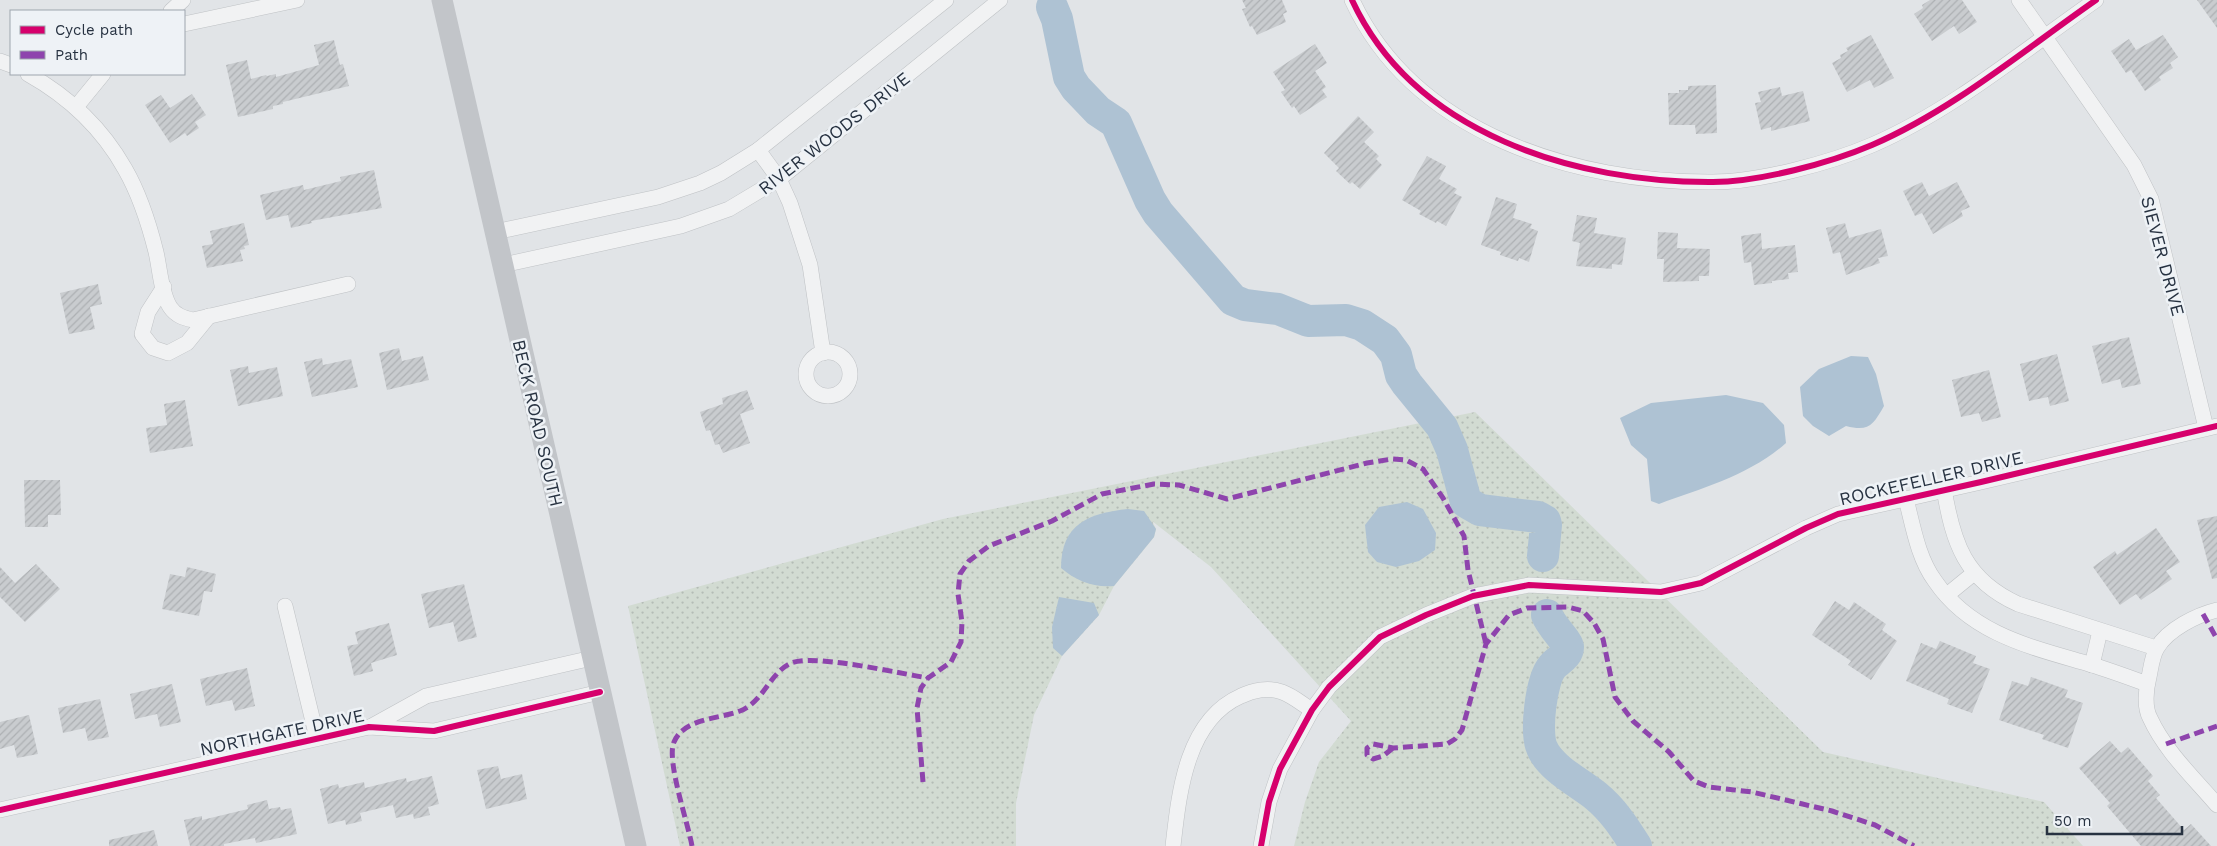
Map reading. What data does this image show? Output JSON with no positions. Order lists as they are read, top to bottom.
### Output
{
  "streets": {
    "main road": ["BECK ROAD SOUTH"],
    "street": [
      "RIVER WOODS DRIVE",
      "SIEVER DRIVE",
      "ROCKEFELLER DRIVE",
      "NORTHGATE DRIVE"
    ]
  },
  "crossings": [
    ["RIVER WOODS DRIVE", "BECK ROAD SOUTH"],
    ["SIEVER DRIVE", "ROCKEFELLER DRIVE"],
    ["BECK ROAD SOUTH", "NORTHGATE DRIVE"]
  ],
  "legend": ["Cycle path", "Path"],
  "scale_bar": "50 m"
}
